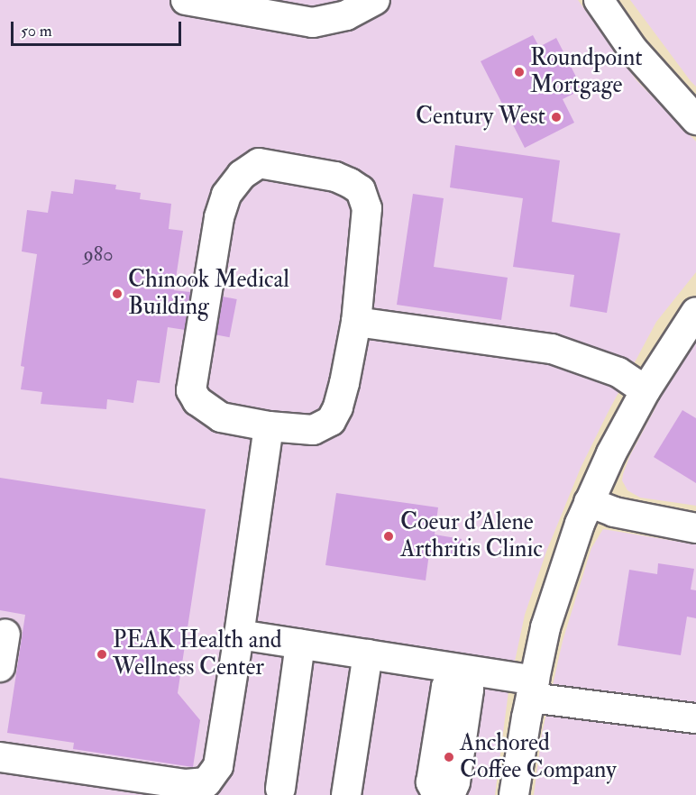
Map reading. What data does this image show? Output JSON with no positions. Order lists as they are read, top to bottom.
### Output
{
  "places": [
    "Roundpoint Mortgage",
    "Century West",
    "Chinook Medical Building",
    "Coeur d'Alene Arthritis Clinic",
    "PEAK Health and Wellness Center",
    "Anchored Coffee Company"
  ],
  "house_numbers": ["980"],
  "scale_bar": "50 m"
}
